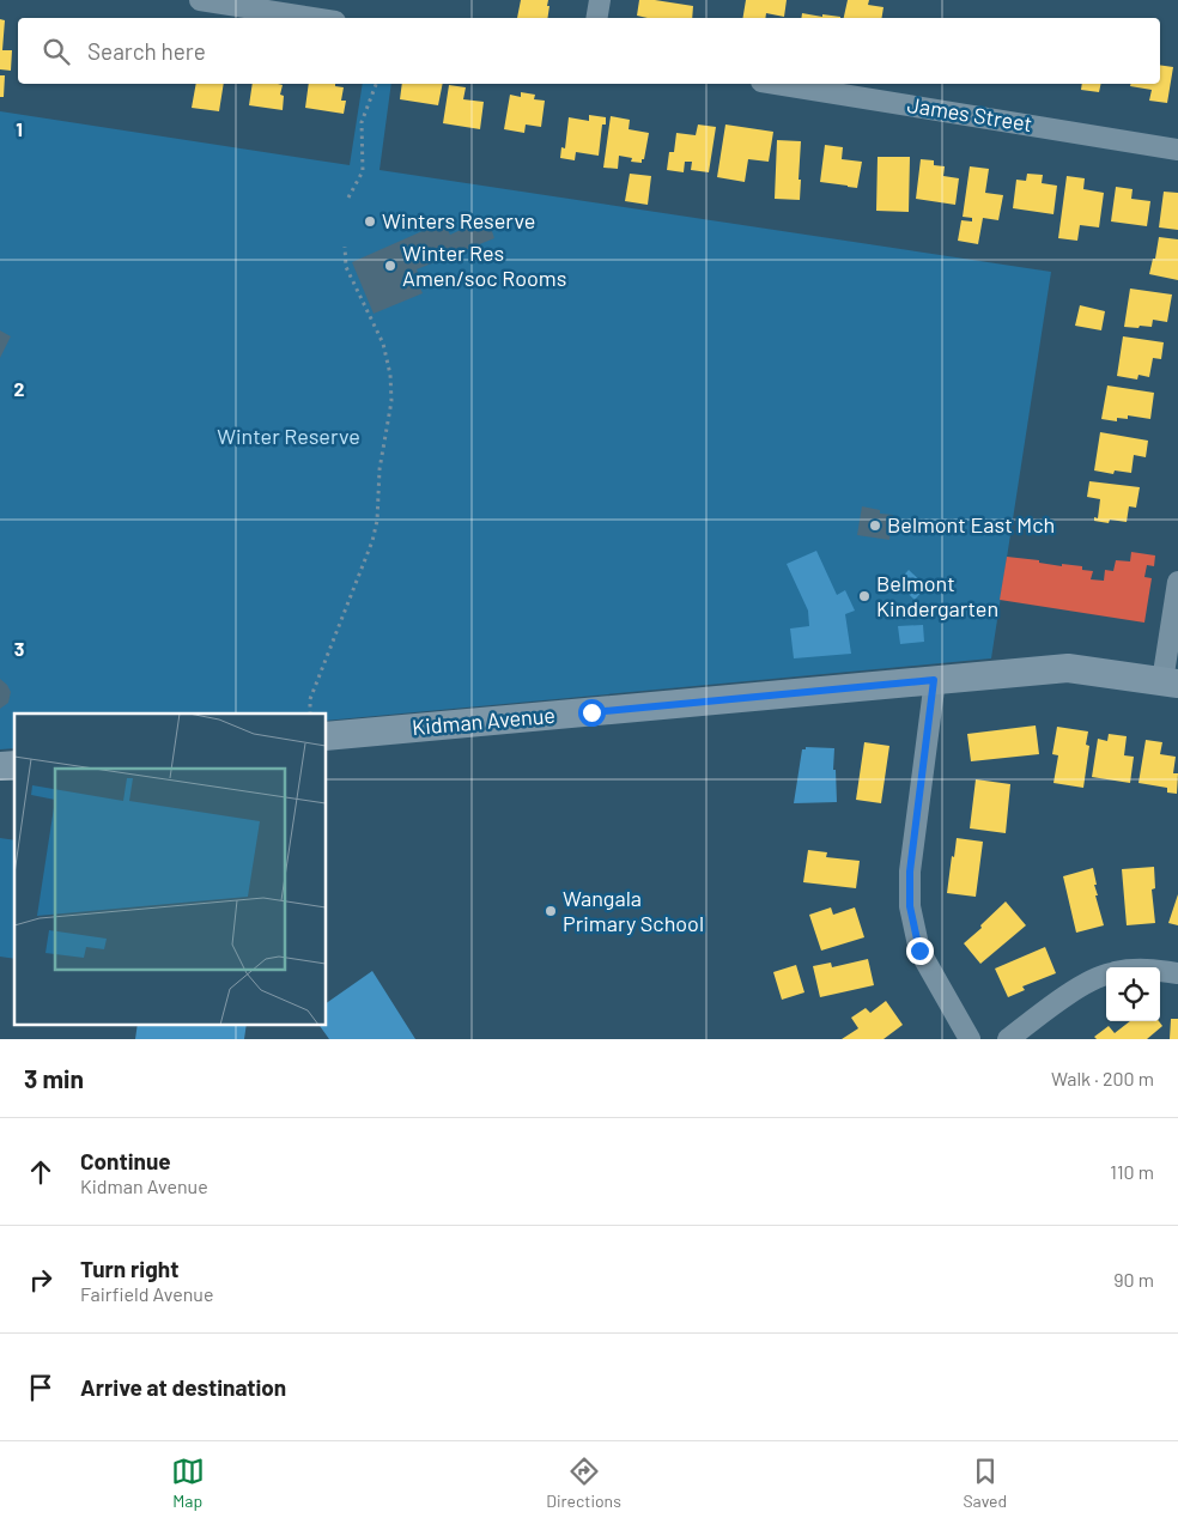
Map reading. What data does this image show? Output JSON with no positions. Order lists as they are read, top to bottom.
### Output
{
  "streets": {
    "street": ["James Street", "Kidman Avenue"]
  },
  "parks": ["Winter Reserve"],
  "places": [
    "Winters Reserve",
    "Winter Res Amen/soc Rooms",
    "Belmont East Mch",
    "Belmont Kindergarten",
    "Wangala Primary School"
  ],
  "page": {
    "search": "Search here",
    "heading": ["3 min", "Walk · 200 m"],
    "list": [
      ["Continue", "Kidman Avenue", "110 m"],
      ["Turn right", "Fairfield Avenue", "90 m"],
      "Arrive at destination"
    ],
    "nav": ["Map", "Directions", "Saved"]
  },
  "grid": {
    "rows": ["1", "2", "3"]
  }
}
